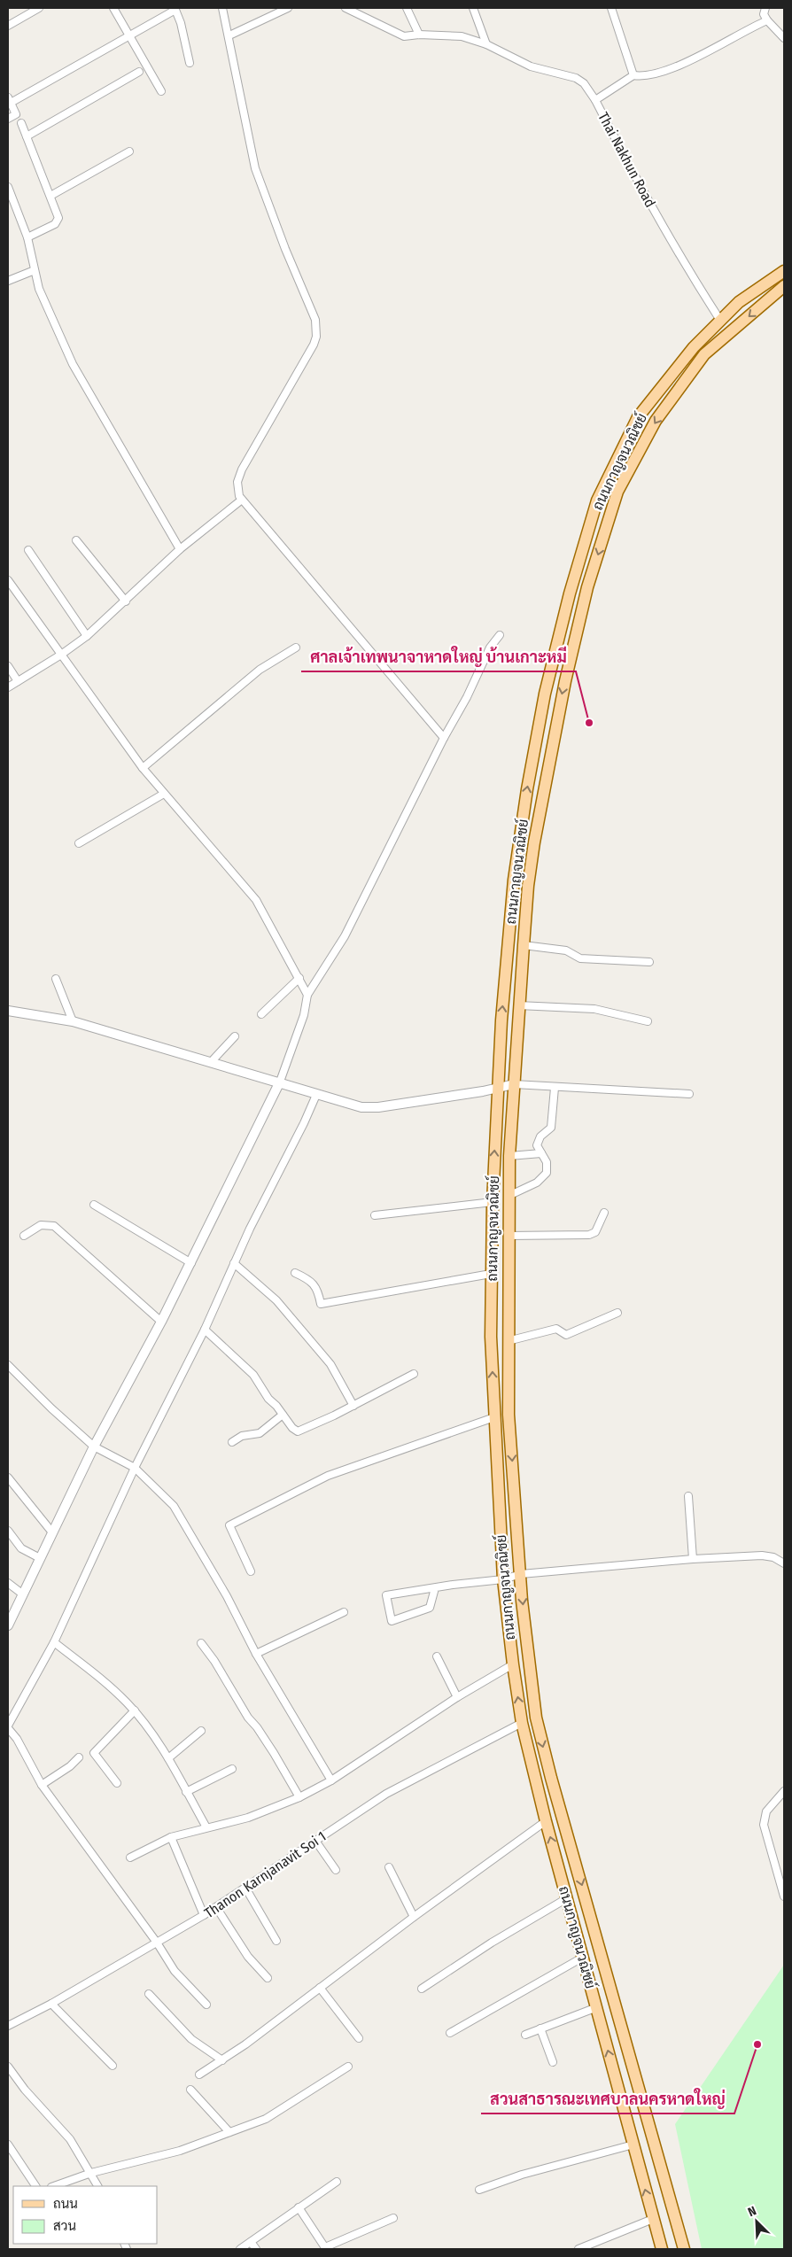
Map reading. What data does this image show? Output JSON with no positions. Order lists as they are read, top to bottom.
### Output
{
  "streets": {
    "main road": ["ถนนกาญจนวณิชย์"],
    "street": ["Thai Nakhun Road", "Thanon Karnjanavit Soi 1"]
  },
  "crossings": [
    ["Thai Nakhun Road", "ถนนกาญจนวณิชย์"],
    ["ถนนกาญจนวณิชย์", "Thanon Karnjanavit Soi 1"]
  ],
  "places": ["ศาลเจ้าเทพนาจาหาดใหญ่ บ้านเกาะหมี", "สวนสาธารณะเทศบาลนครหาดใหญ่"],
  "legend": ["ถนน", "สวน"],
  "north": "top left"
}
